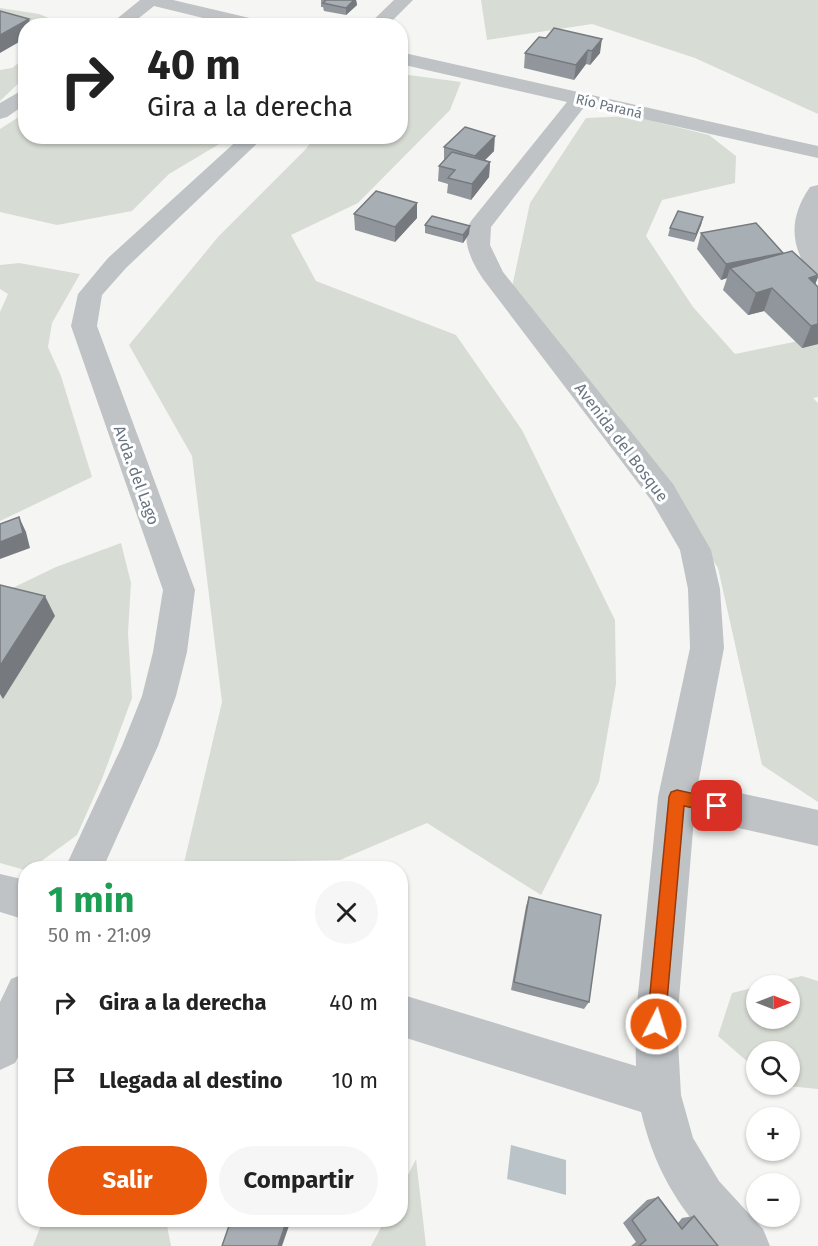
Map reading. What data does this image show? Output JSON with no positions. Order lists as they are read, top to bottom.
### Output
{
  "streets": {
    "street": ["Río Paraná", "Avenida del Bosque", "Avda. del Lago"]
  },
  "crossings": [
    ["Río Paraná", "Avenida del Bosque"]
  ],
  "north": "right",
  "page": {
    "turn": ["40 m", "Gira a la derecha"],
    "heading": ["1 min", "50 m · 21:09"],
    "list": [
      {
        "name": "Gira a la derecha",
        "value": "40 m"
      },
      {
        "name": "Llegada al destino",
        "value": "10 m"
      }
    ],
    "map_buttons": ["+", "−"],
    "buttons": ["Salir", "Compartir"]
  }
}
